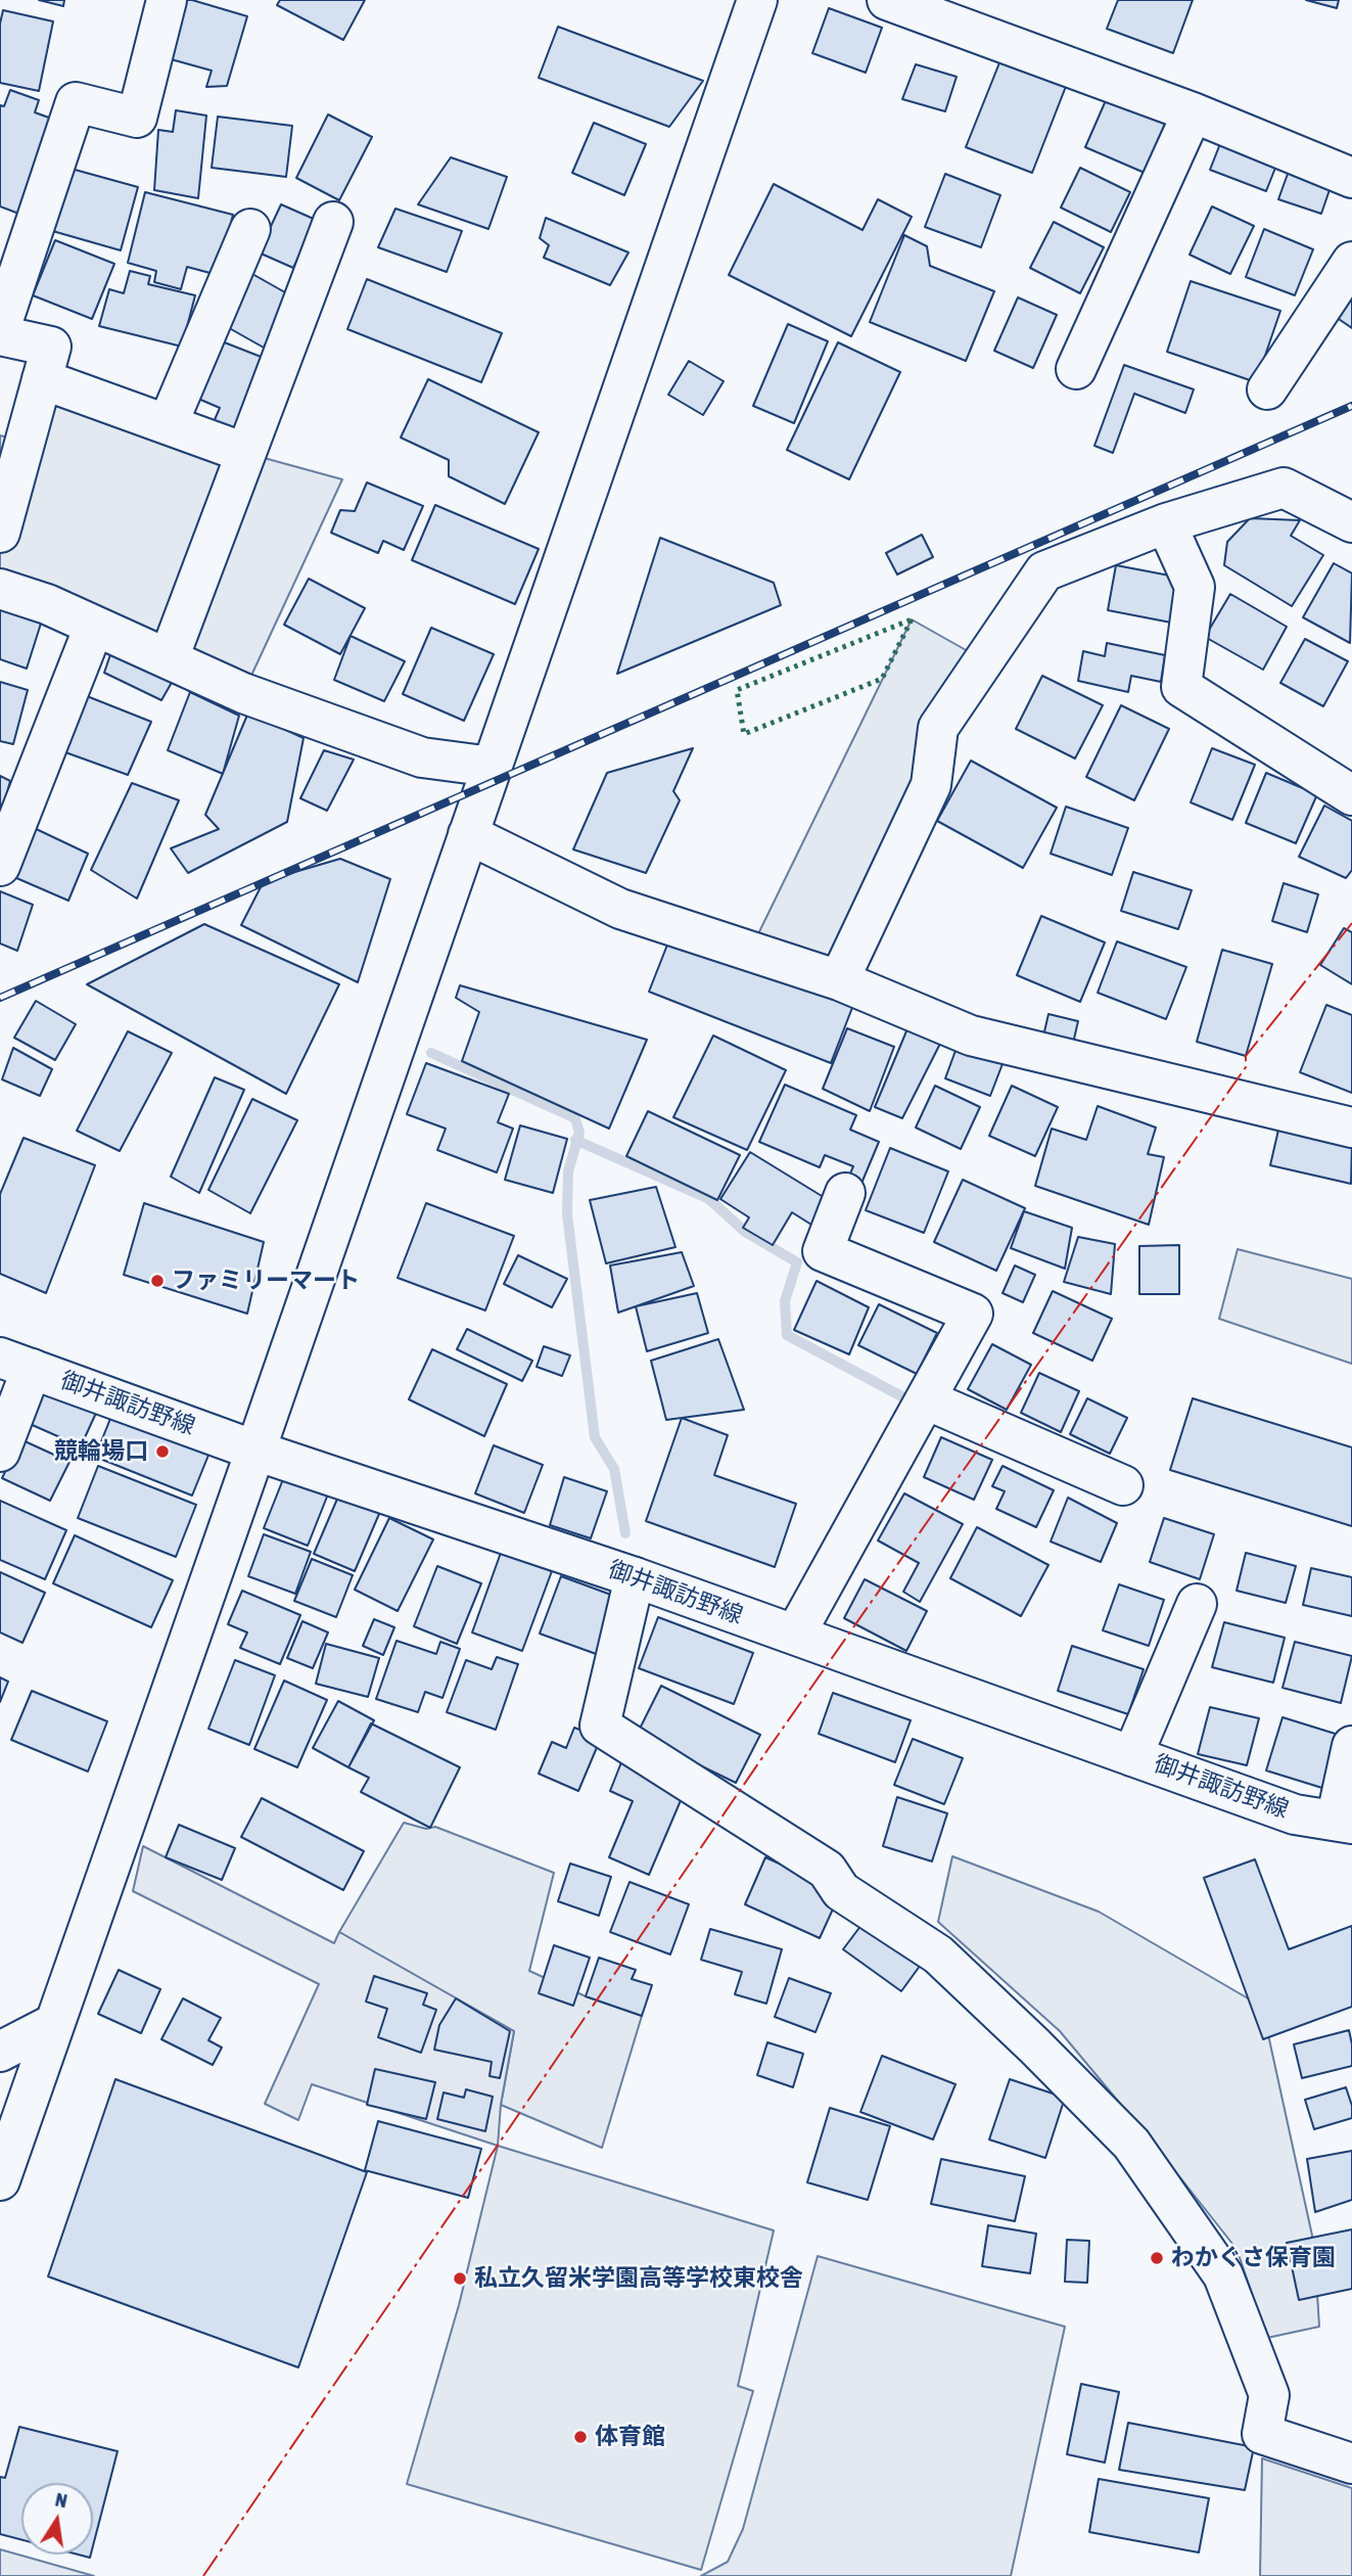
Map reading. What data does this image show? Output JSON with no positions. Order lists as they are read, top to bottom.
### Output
{
  "streets": {
    "street": ["御井諏訪野線"]
  },
  "places": [
    "ファミリーマート",
    "競輪場口",
    "わかぐさ保育園",
    "私立久留米学園高等学校東校舎",
    "体育館"
  ],
  "north": "top"
}
